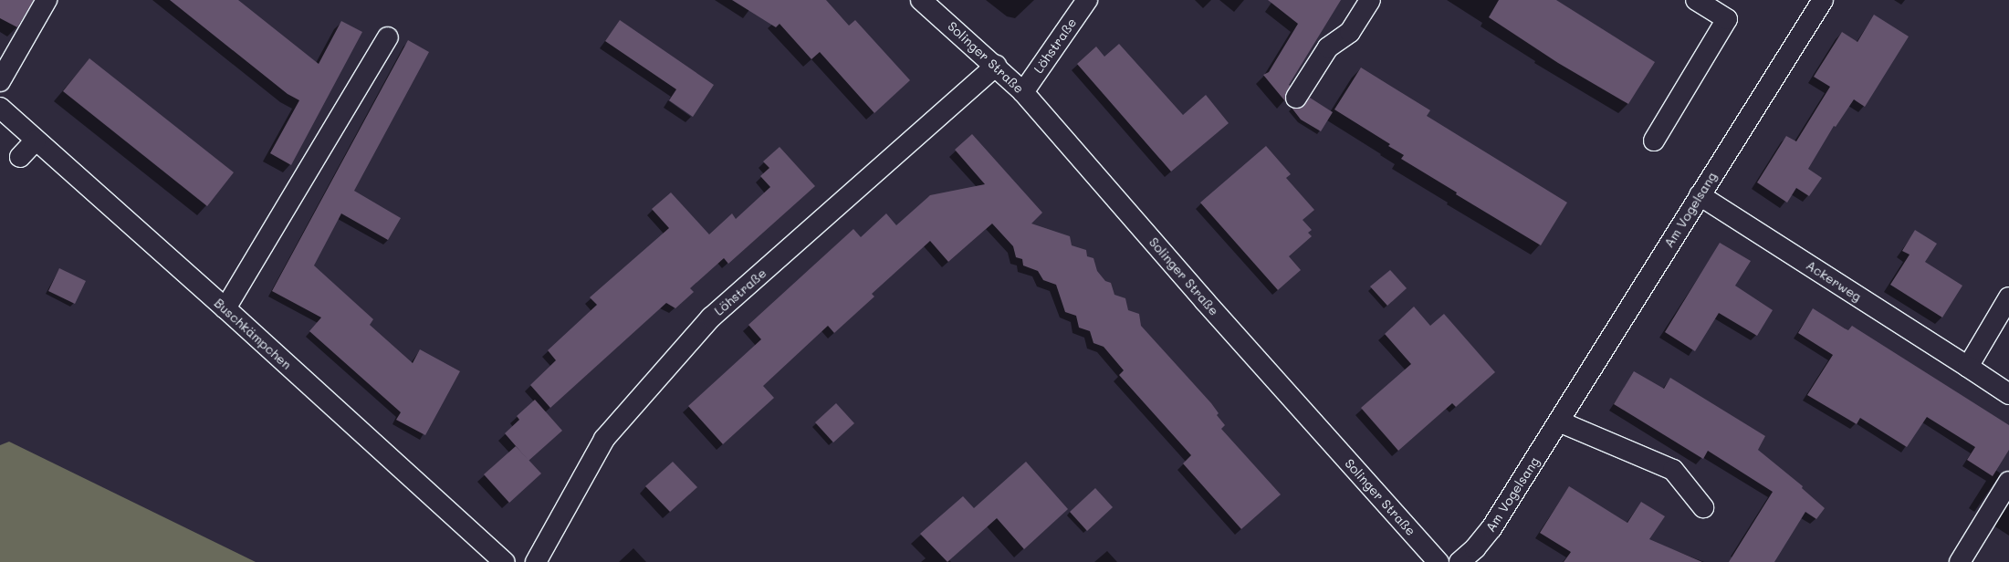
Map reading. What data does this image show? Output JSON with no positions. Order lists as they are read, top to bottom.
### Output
{
  "streets": {
    "street": [
      "Löhstraße",
      "Solinger Straße",
      "Am Vogelsang",
      "Ackerweg",
      "Buschkämpchen"
    ]
  },
  "crossings": [
    ["Löhstraße", "Solinger Straße"],
    ["Am Vogelsang", "Ackerweg"]
  ]
}
